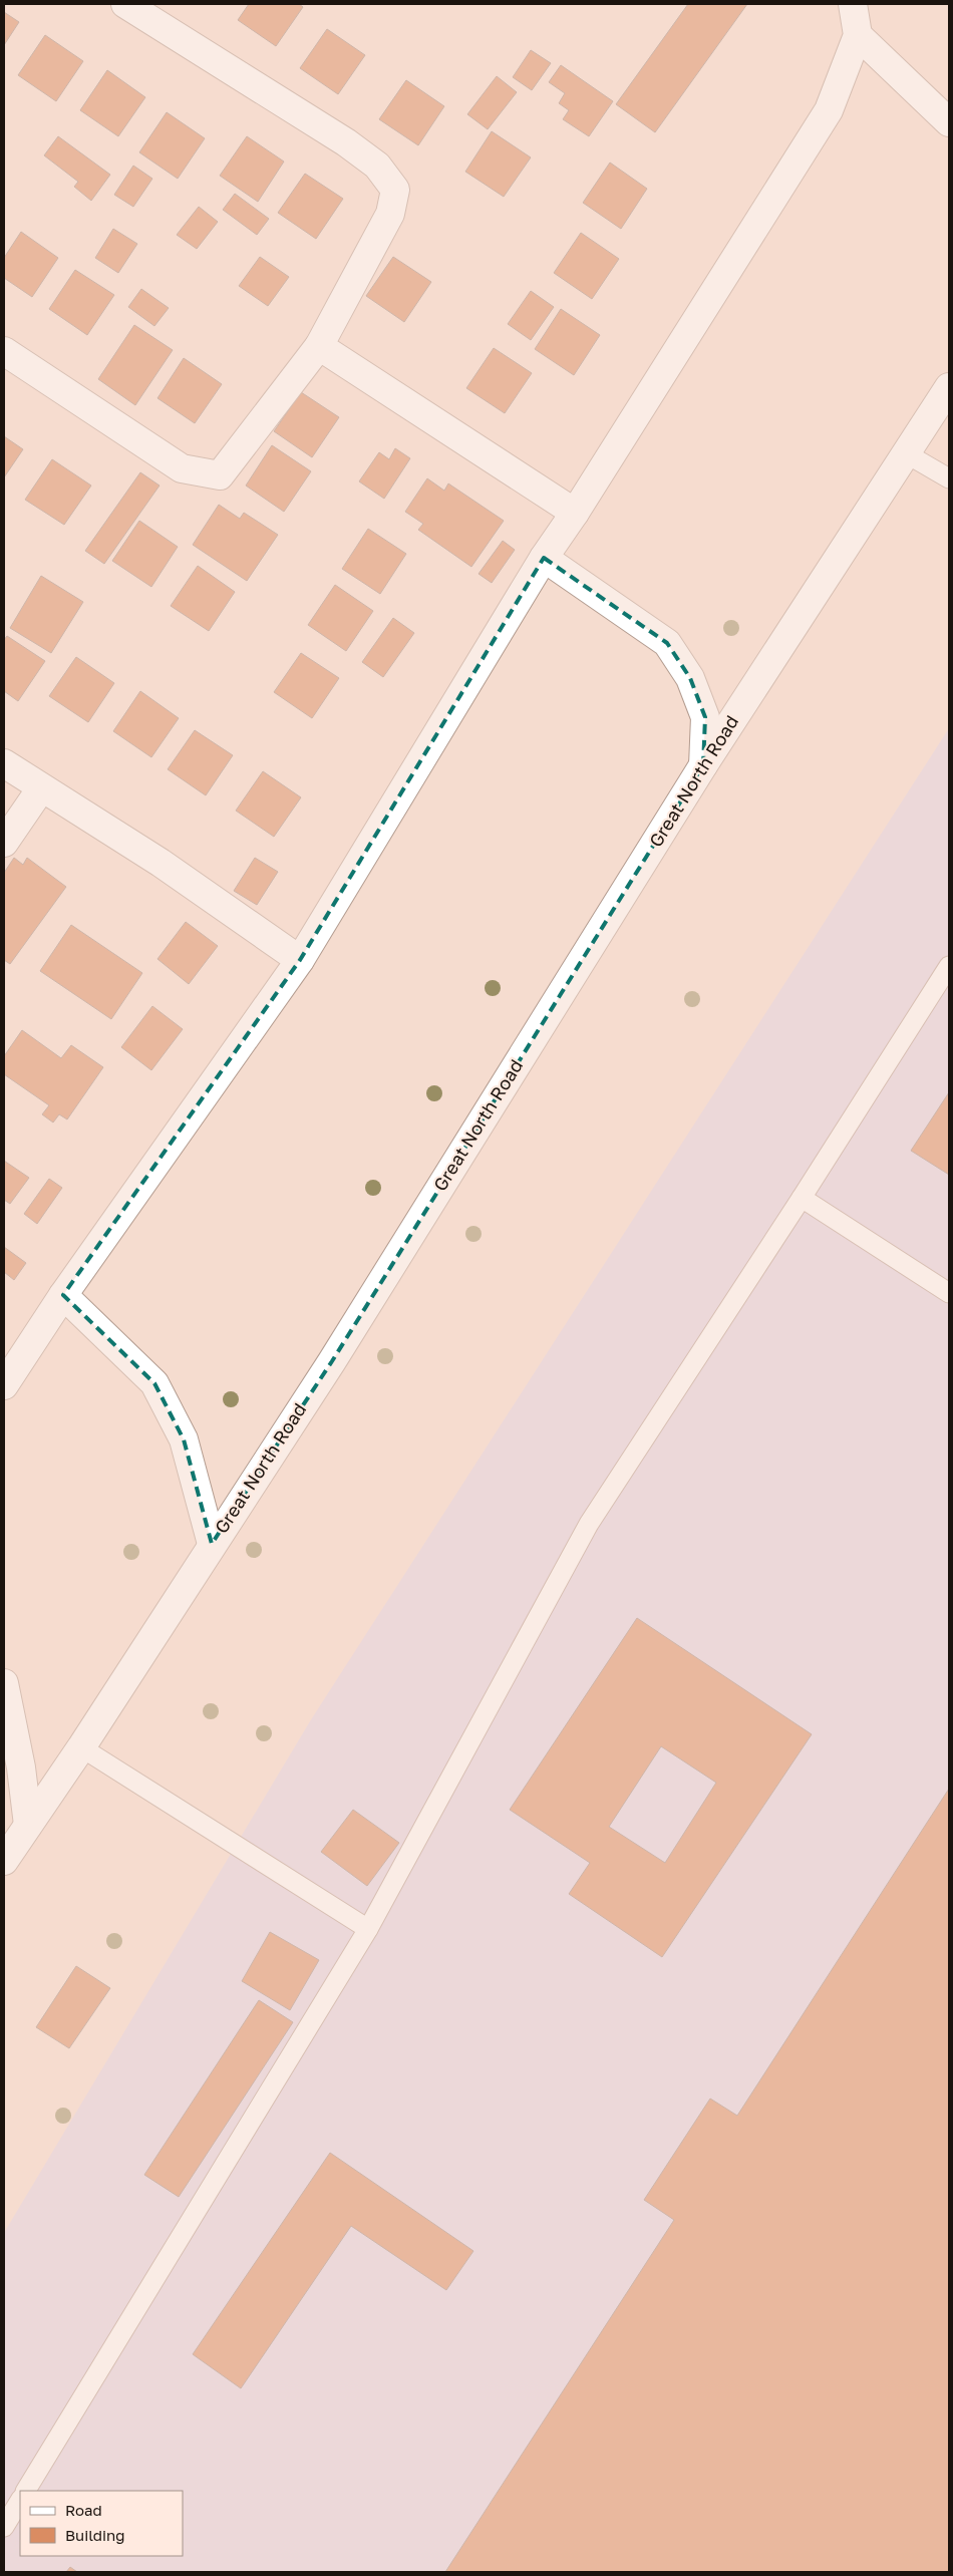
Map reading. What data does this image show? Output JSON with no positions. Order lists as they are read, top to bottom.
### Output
{
  "streets": {
    "main road": ["Great North Road"]
  },
  "legend": ["Road", "Building"]
}
